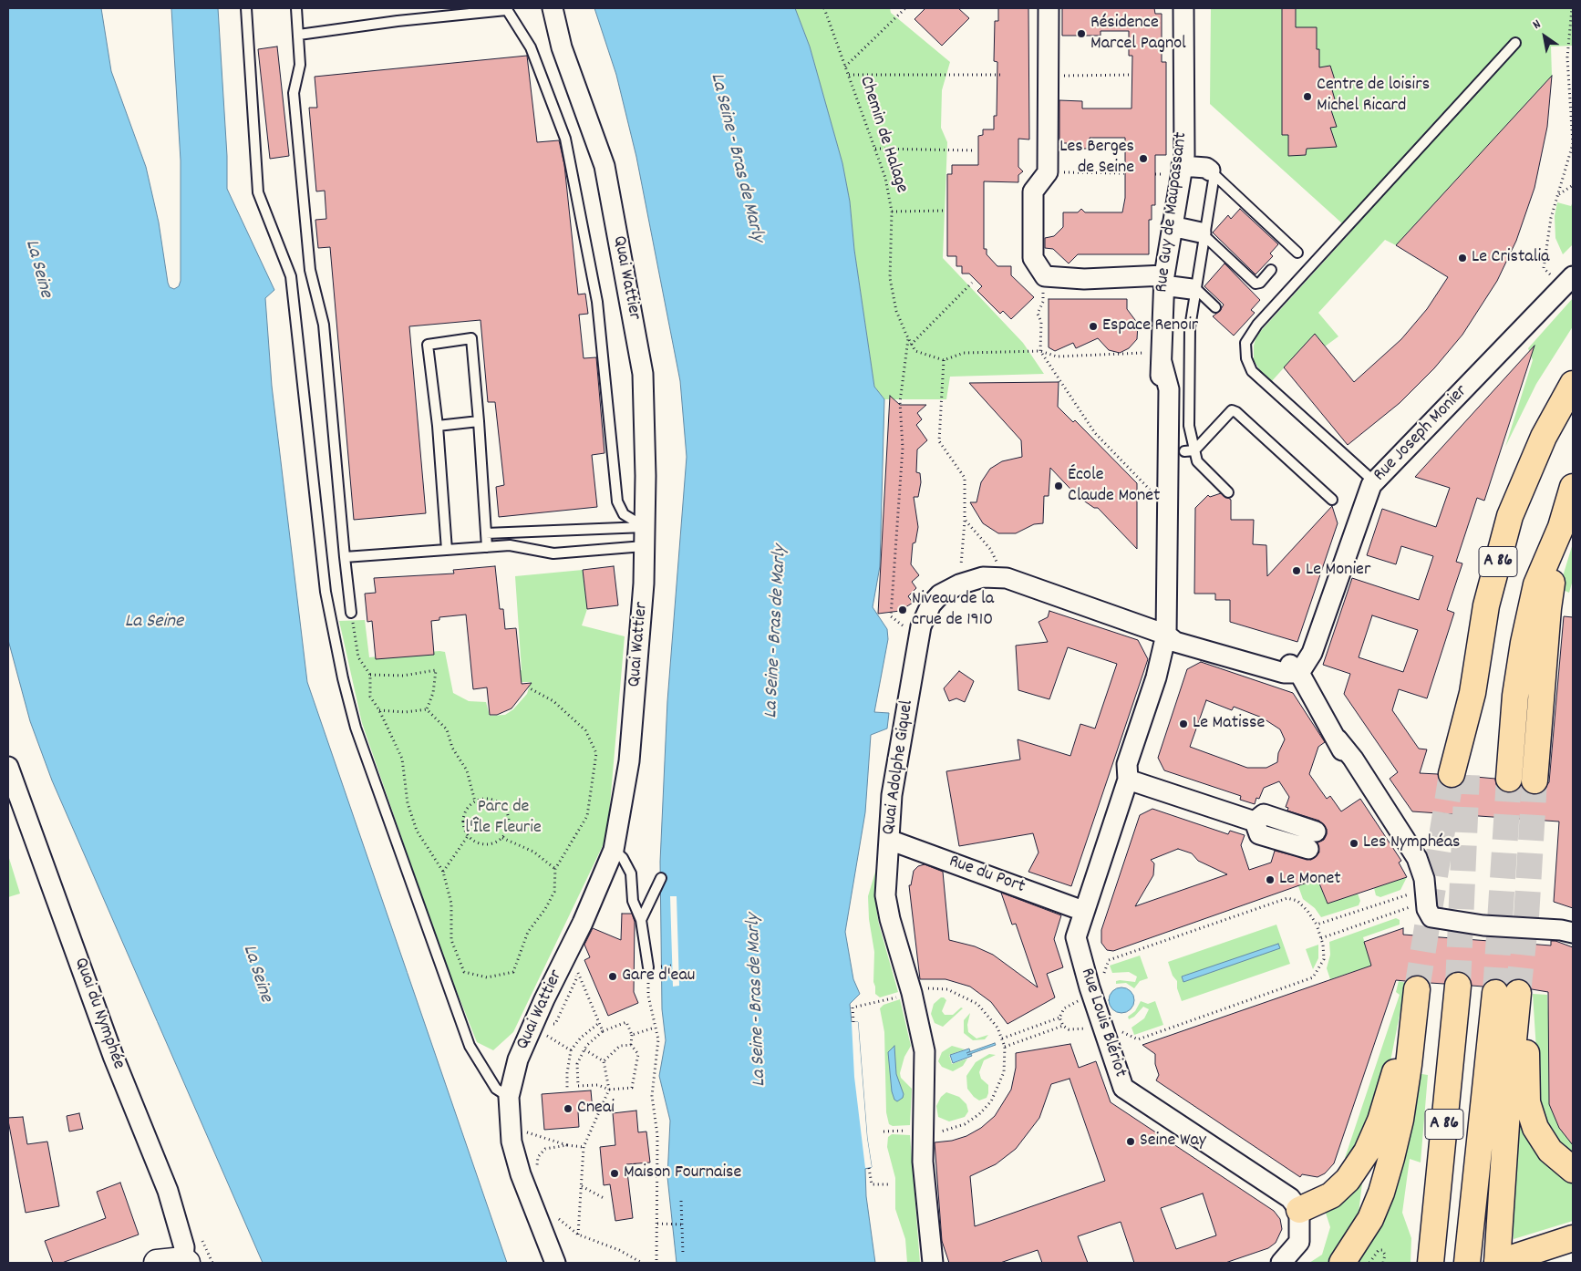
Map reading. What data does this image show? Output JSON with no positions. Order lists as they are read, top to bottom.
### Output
{
  "streets": {
    "main road": ["A 86"],
    "street": [
      "Rue Guy de Maupassant",
      "Quai Wattier",
      "Rue Joseph Monier",
      "Quai Adolphe Giquel",
      "Rue du Port",
      "Quai du Nymphée",
      "Rue Louis Blériot"
    ],
    "path": ["Chemin de Halage"]
  },
  "crossings": [
    ["Rue Guy de Maupassant", "Quai Adolphe Giquel"],
    ["Rue Guy de Maupassant", "Rue Louis Blériot"],
    ["Rue Joseph Monier", "Quai Adolphe Giquel"],
    ["Quai Adolphe Giquel", "Rue du Port"],
    ["Quai Adolphe Giquel", "Rue Louis Blériot"],
    ["Rue du Port", "Rue Louis Blériot"]
  ],
  "water": ["La Seine - Bras de Marly", "La Seine"],
  "parks": ["Parc de l'Île Fleurie"],
  "places": [
    "Résidence Marcel Pagnol",
    "Centre de loisirs Michel Ricard",
    "Les Berges de Seine",
    "Le Cristalia",
    "Espace Renoir",
    "École Claude Monet",
    "Le Monier",
    "Niveau de la crue de 1910",
    "Le Matisse",
    "Les Nymphéas",
    "Le Monet",
    "Gare d'eau",
    "Cneai",
    "Seine Way",
    "Maison Fournaise"
  ],
  "north": "top left"
}
